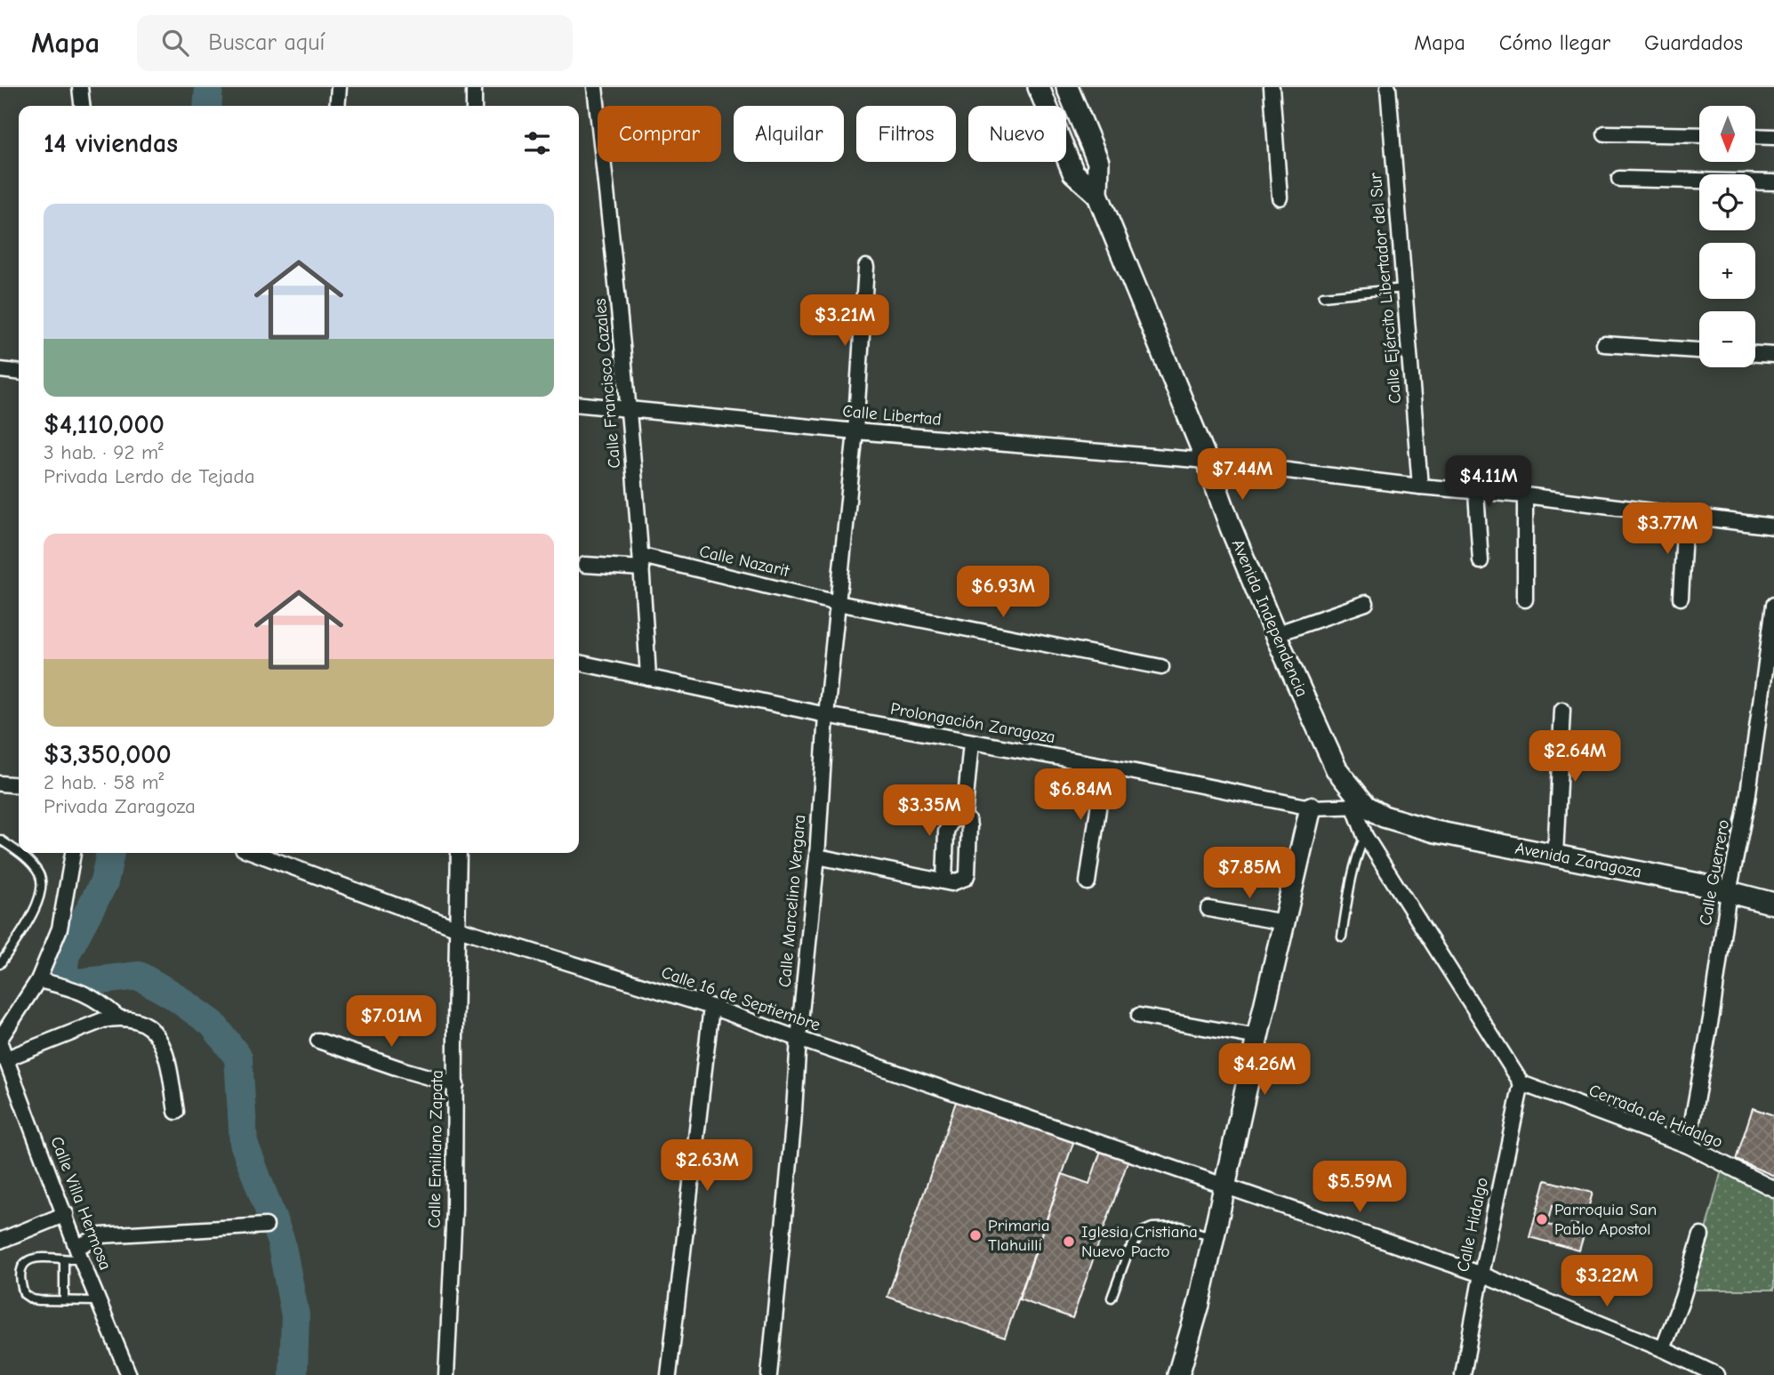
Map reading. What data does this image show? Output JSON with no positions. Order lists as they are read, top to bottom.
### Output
{
  "streets": {
    "main road": ["Avenida Independencia", "Avenida Zaragoza"],
    "street": [
      "Calle Ejército Libertador del Sur",
      "Calle Francisco Cazales",
      "Calle Libertad",
      "Calle Nazarit",
      "Prolongación Zaragoza",
      "Calle Guerrero",
      "Calle Marcelino Vergara",
      "Calle 16 de Septiembre",
      "Cerrada de Hidalgo",
      "Calle Emiliano Zapata",
      "Calle Villa Hermosa",
      "Calle Hidalgo"
    ]
  },
  "crossings": [
    ["Calle Ejército Libertador del Sur", "Calle Libertad"],
    ["Calle Francisco Cazales", "Calle Libertad"],
    ["Calle Francisco Cazales", "Calle Nazarit"],
    ["Calle Francisco Cazales", "Prolongación Zaragoza"],
    ["Calle Libertad", "Avenida Independencia"],
    ["Calle Libertad", "Calle Marcelino Vergara"],
    ["Calle Nazarit", "Calle Marcelino Vergara"],
    ["Avenida Independencia", "Prolongación Zaragoza"],
    ["Avenida Independencia", "Avenida Zaragoza"],
    ["Avenida Independencia", "Cerrada de Hidalgo"],
    ["Avenida Independencia", "Calle Hidalgo"],
    ["Prolongación Zaragoza", "Calle Marcelino Vergara"],
    ["Avenida Zaragoza", "Calle Guerrero"],
    ["Calle Guerrero", "Cerrada de Hidalgo"],
    ["Calle Marcelino Vergara", "Calle 16 de Septiembre"],
    ["Calle 16 de Septiembre", "Calle Emiliano Zapata"],
    ["Calle 16 de Septiembre", "Calle Hidalgo"],
    ["Cerrada de Hidalgo", "Calle Hidalgo"]
  ],
  "places": ["Parroquia San Pablo Apostol", "Primaria Tlahuilli", "Iglesia Cristiana Nuevo Pacto"],
  "north": "bottom",
  "page": {
    "header": "Mapa",
    "search": "Buscar aquí",
    "nav": ["Mapa", "Cómo llegar", "Guardados"],
    "map_buttons": ["+", "−"],
    "chip": [
      "Comprar",
      "Alquilar",
      "Filtros",
      "Nuevo"
    ],
    "heading": "14 viviendas",
    "list": [
      {
        "name": "$4,110,000",
        "note": "3 hab. · 92 m² · Privada Lerdo de Tejada"
      },
      {
        "name": "$3,350,000",
        "note": "2 hab. · 58 m² · Privada Zaragoza"
      }
    ],
    "price": [
      "$3.21M",
      "$7.44M",
      "$4.11M",
      "$3.77M",
      "$6.93M",
      "$2.64M",
      "$6.84M",
      "$3.35M",
      "$7.85M",
      "$7.01M",
      "$4.26M",
      "$2.63M",
      "$5.59M",
      "$3.22M"
    ]
  }
}
